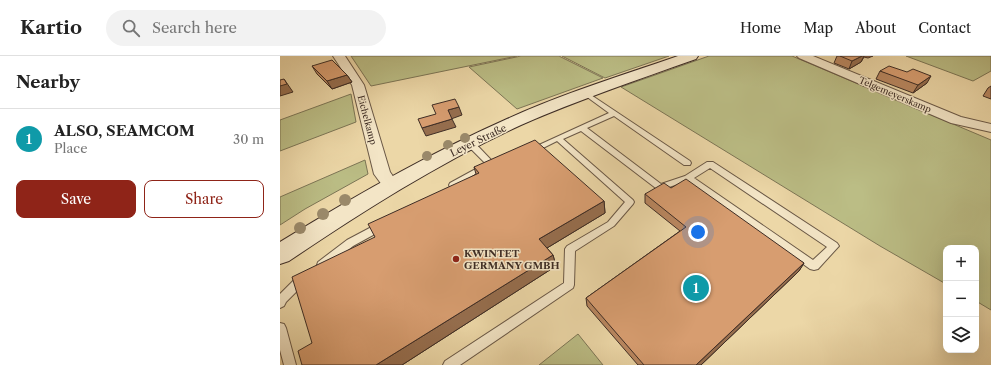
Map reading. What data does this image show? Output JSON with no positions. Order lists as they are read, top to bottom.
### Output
{
  "streets": {
    "street": ["Telgemeyerskamp", "Eichelkamp", "Leyer Straße"]
  },
  "crossings": [
    ["Eichelkamp", "Leyer Straße"]
  ],
  "places": ["KWINTET GERMANY GMBH"],
  "page": {
    "header": "Kartio",
    "search": "Search here",
    "nav": [
      "Home",
      "Map",
      "About",
      "Contact"
    ],
    "heading": "Nearby",
    "list": [
      {
        "mark": "1",
        "name": "ALSO, SEAMCOM",
        "note": "Place",
        "value": "30 m"
      }
    ],
    "buttons": ["Save", "Share"],
    "map_buttons": ["+", "−"],
    "pins": "1"
  }
}
